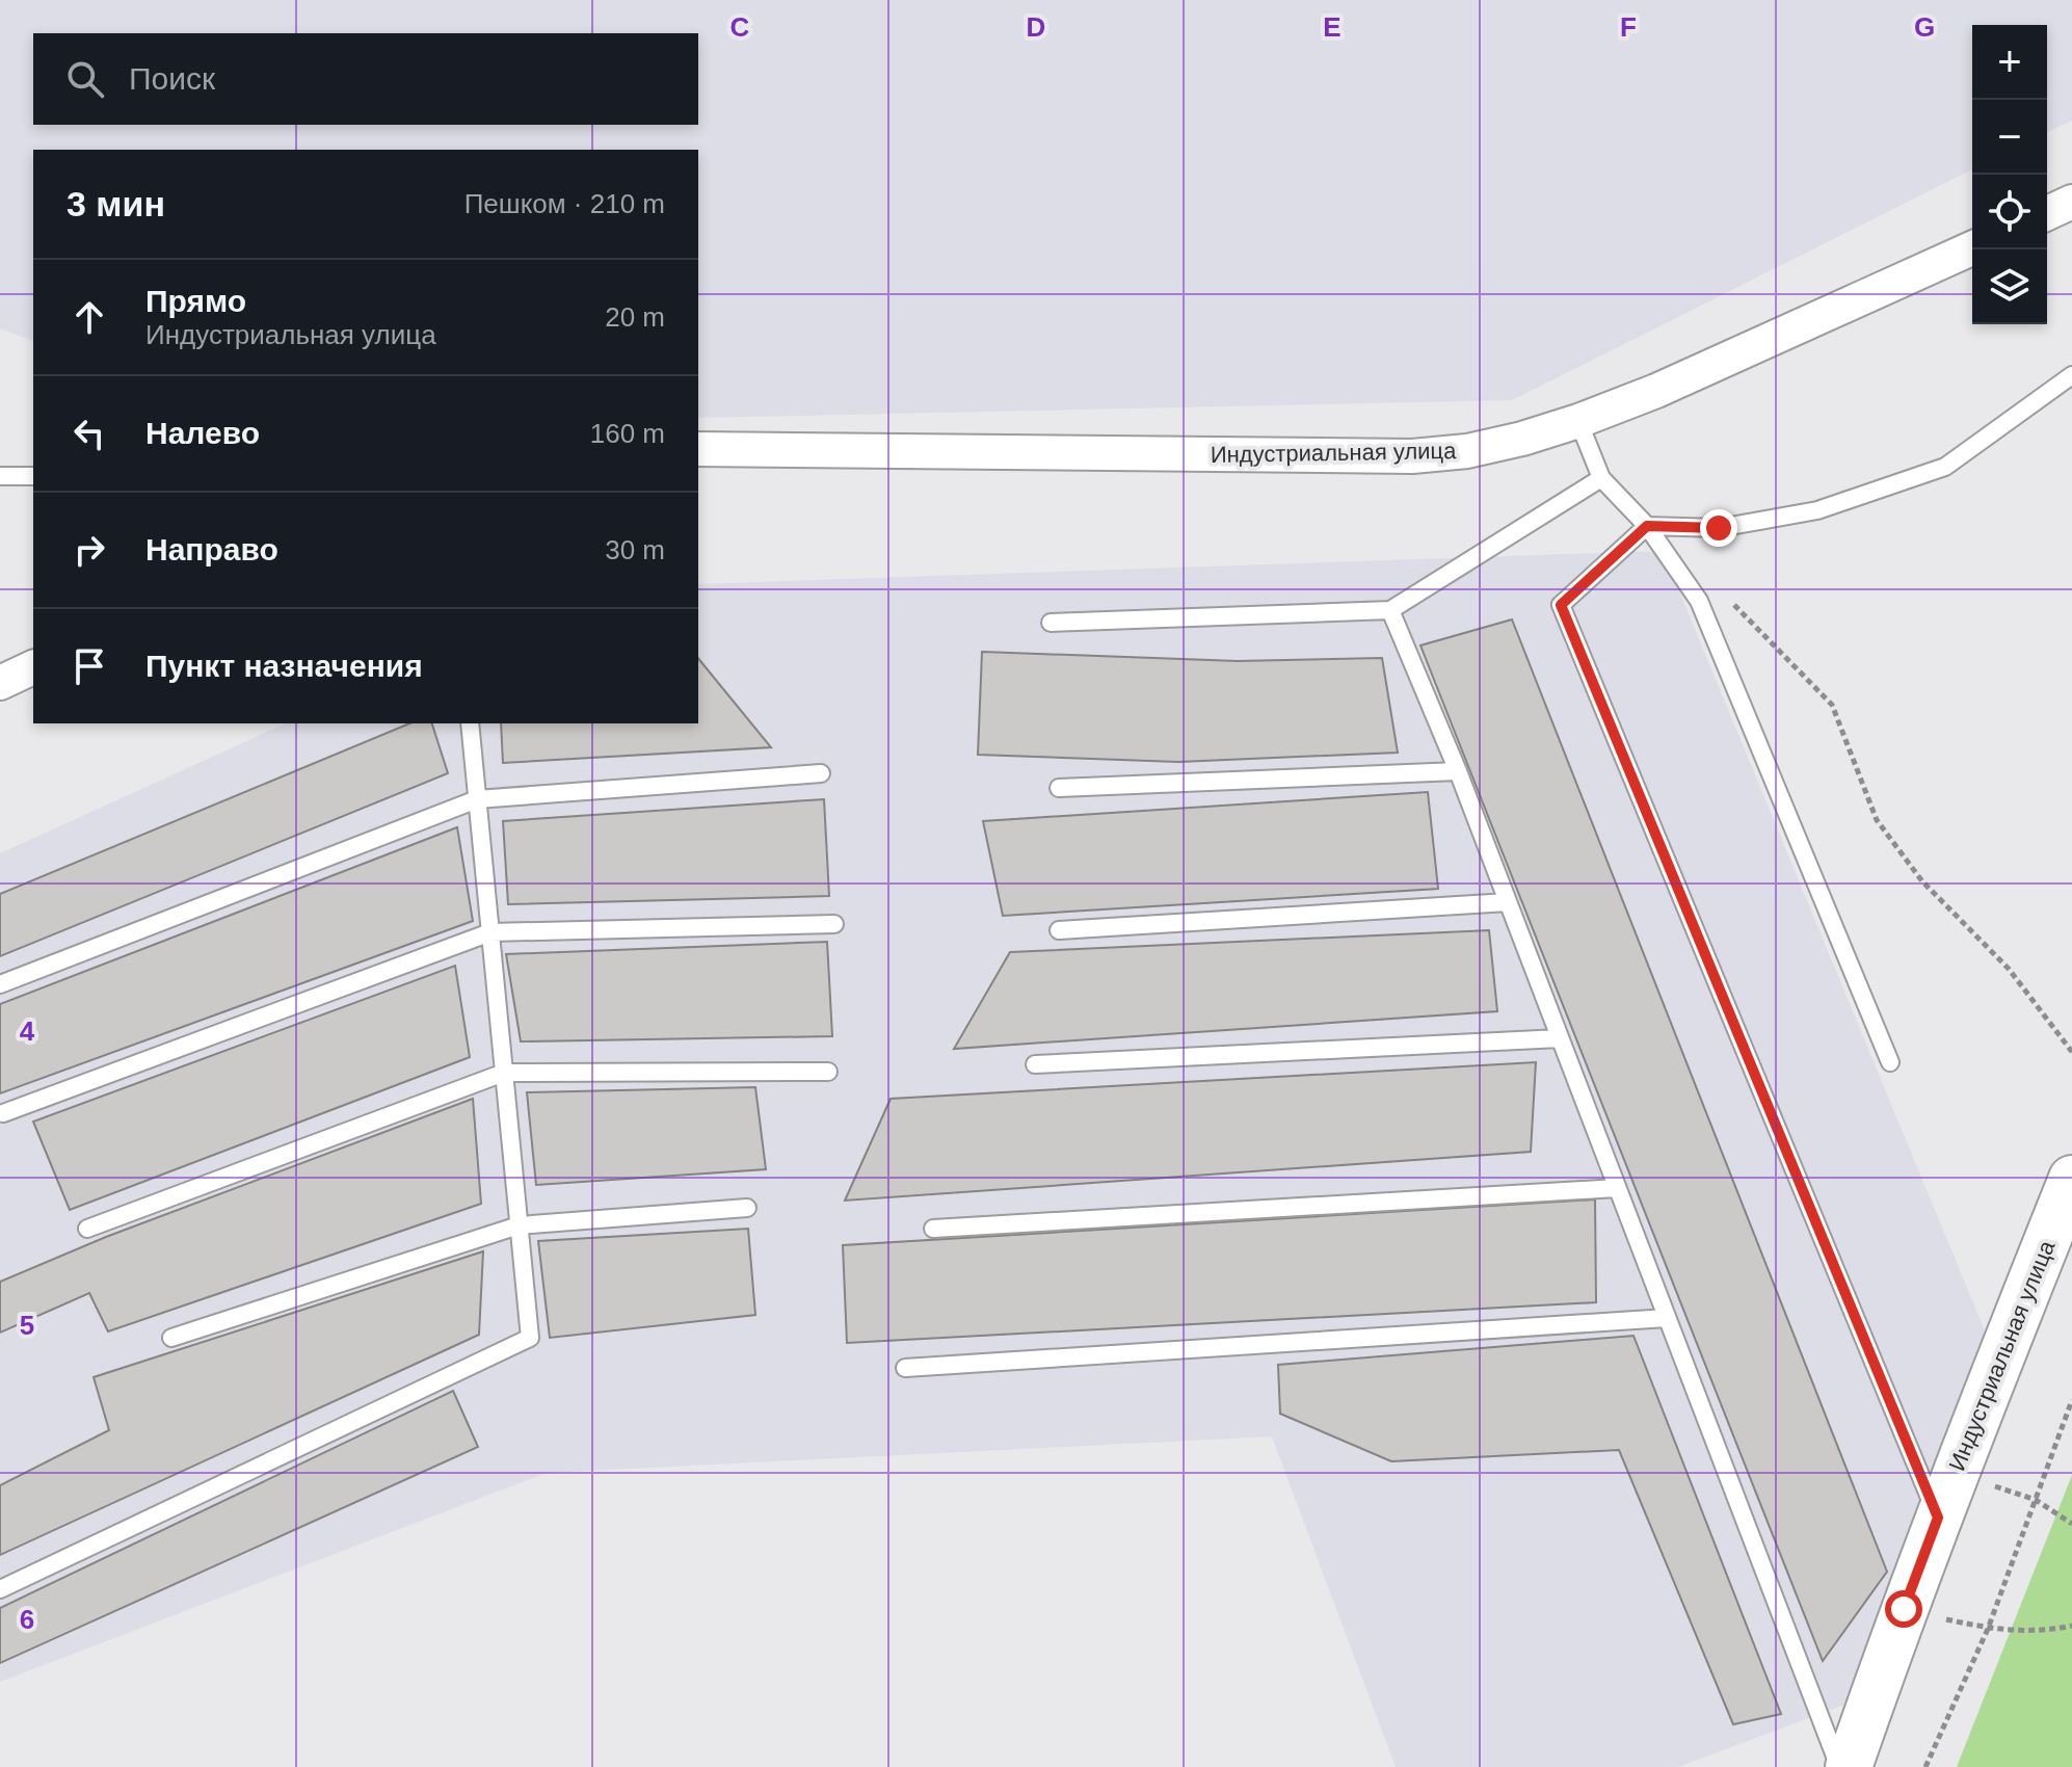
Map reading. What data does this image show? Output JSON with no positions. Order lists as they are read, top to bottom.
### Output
{
  "streets": {
    "street": ["Индустриальная улица"]
  },
  "page": {
    "map_buttons": ["+", "−"],
    "search": "Поиск",
    "heading": ["3 мин", "Пешком · 210 m"],
    "list": [
      ["Прямо", "Индустриальная улица", "20 m"],
      ["Налево", "160 m"],
      ["Направо", "30 m"],
      "Пункт назначения"
    ]
  },
  "grid": {
    "columns": [
      "C",
      "D",
      "E",
      "F",
      "G"
    ],
    "rows": ["4", "5", "6"]
  }
}
